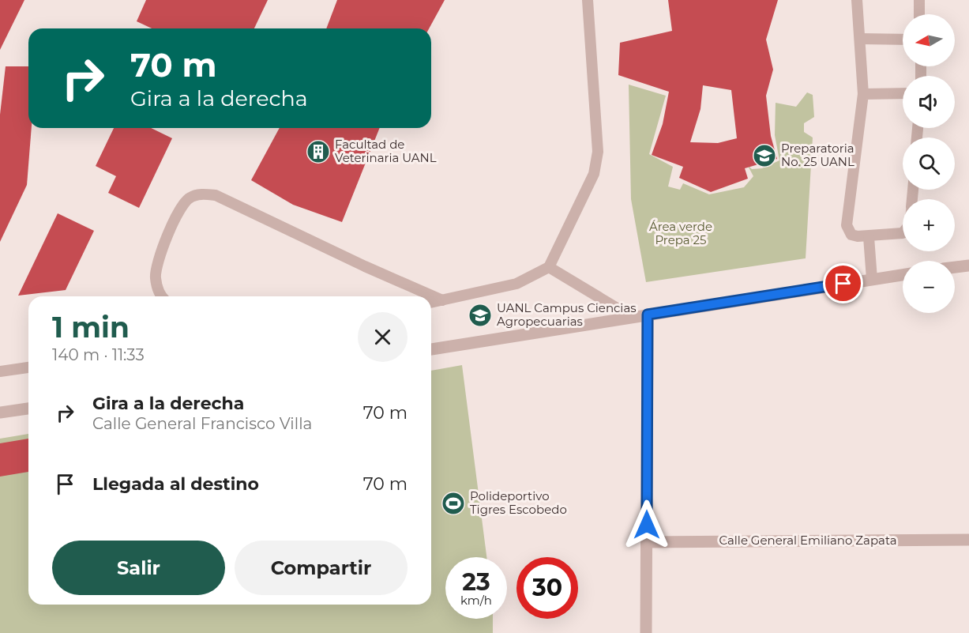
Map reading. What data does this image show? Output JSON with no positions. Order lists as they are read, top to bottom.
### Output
{
  "streets": {
    "street": ["Calle General Emiliano Zapata"]
  },
  "parks": ["Área verde Prepa 25"],
  "places": {
    "building": ["Facultad de Veterinaria UANL"],
    "school or university": ["Preparatoria No. 25 UANL", "UANL Campus Ciencias Agropecuarias"],
    "sports": ["Polideportivo Tigres Escobedo"]
  },
  "north": "left",
  "page": {
    "map_buttons": ["+", "−"],
    "turn": ["70 m", "Gira a la derecha"],
    "heading": ["1 min", "140 m · 11:33"],
    "list": [
      {
        "name": "Gira a la derecha",
        "note": "Calle General Francisco Villa",
        "value": "70 m"
      },
      {
        "name": "Llegada al destino",
        "value": "70 m"
      }
    ],
    "buttons": ["Salir", "Compartir"],
    "speed": "23 km/h",
    "limit": "30"
  }
}
